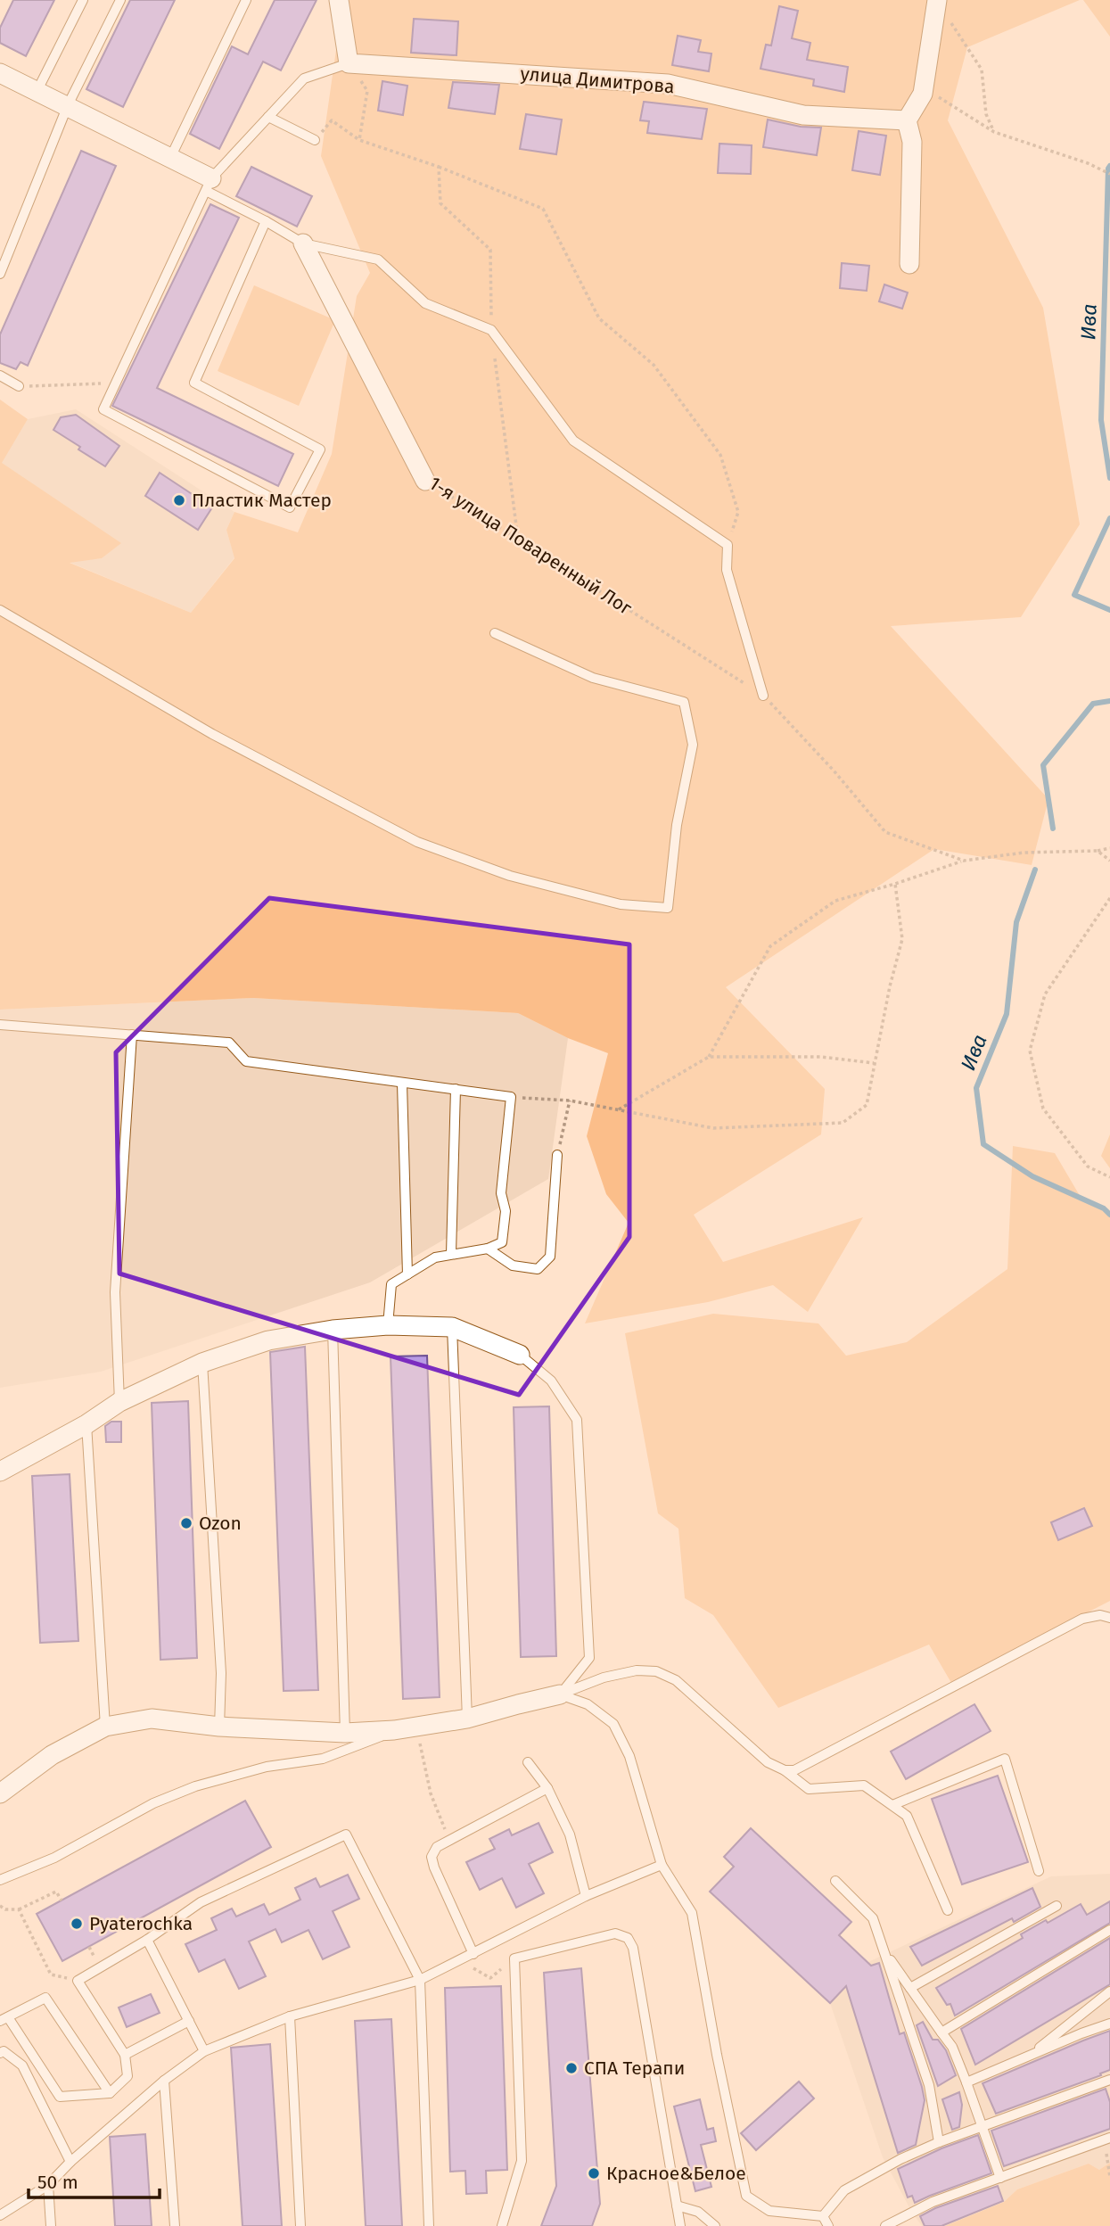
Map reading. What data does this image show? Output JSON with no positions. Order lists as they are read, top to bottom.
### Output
{
  "streets": {
    "street": ["улица Димитрова", "1-я улица Поваренный Лог"]
  },
  "water": ["Ива"],
  "places": [
    "Пластик Мастер",
    "Ozon",
    "Pyaterochka",
    "СПА Терапи",
    "Красное&Белое"
  ],
  "scale_bar": "50 m"
}
